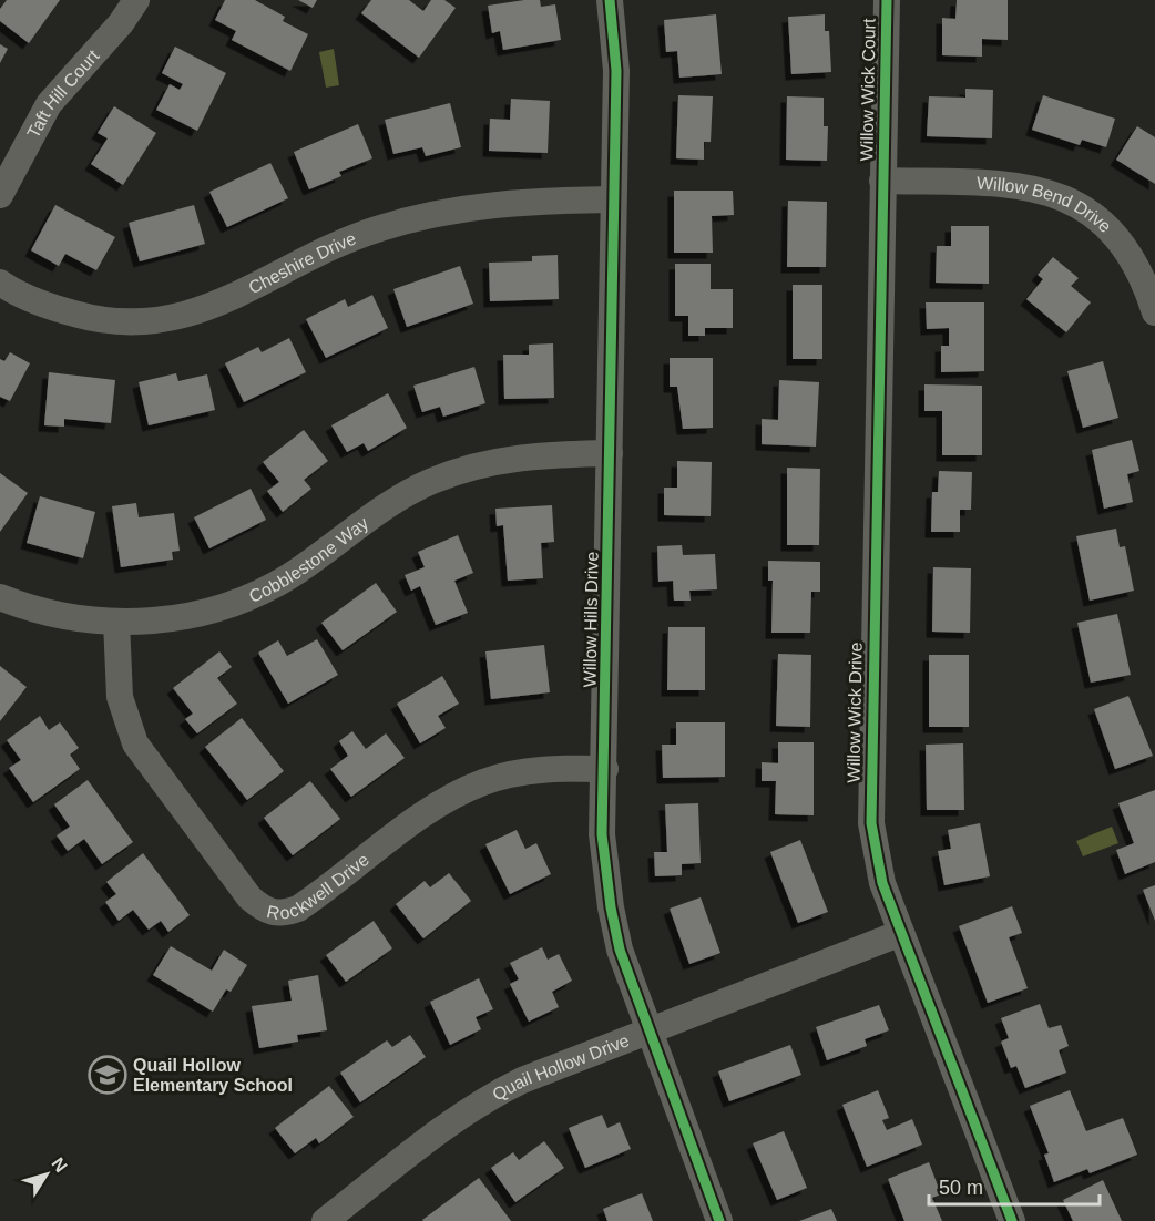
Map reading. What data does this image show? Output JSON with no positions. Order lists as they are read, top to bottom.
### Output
{
  "streets": {
    "street": [
      "Willow Wick Court",
      "Taft Hill Court",
      "Willow Bend Drive",
      "Cheshire Drive",
      "Cobblestone Way",
      "Willow Hills Drive",
      "Willow Wick Drive",
      "Rockwell Drive",
      "Quail Hollow Drive"
    ]
  },
  "crossings": [
    ["Willow Wick Court", "Willow Bend Drive"],
    ["Willow Wick Court", "Willow Wick Drive"],
    ["Willow Bend Drive", "Willow Wick Drive"],
    ["Cheshire Drive", "Willow Hills Drive"],
    ["Cobblestone Way", "Willow Hills Drive"],
    ["Cobblestone Way", "Rockwell Drive"],
    ["Willow Hills Drive", "Rockwell Drive"],
    ["Willow Hills Drive", "Quail Hollow Drive"],
    ["Willow Wick Drive", "Quail Hollow Drive"]
  ],
  "places": {
    "school or university": ["Quail Hollow Elementary School"]
  },
  "scale_bar": "50 m",
  "north": "top right"
}
